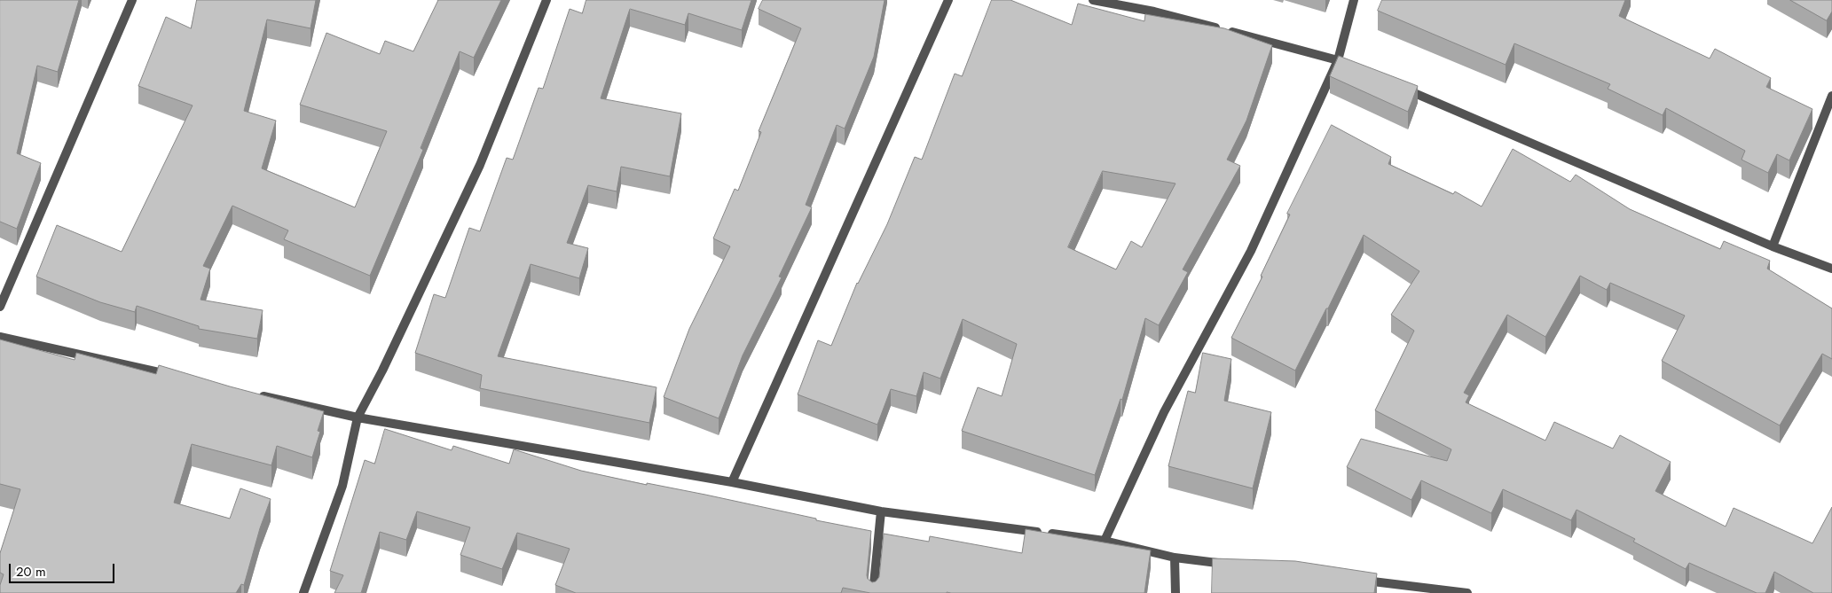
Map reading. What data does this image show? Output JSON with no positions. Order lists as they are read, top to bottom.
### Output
{
  "scale_bar": "20 m"
}
